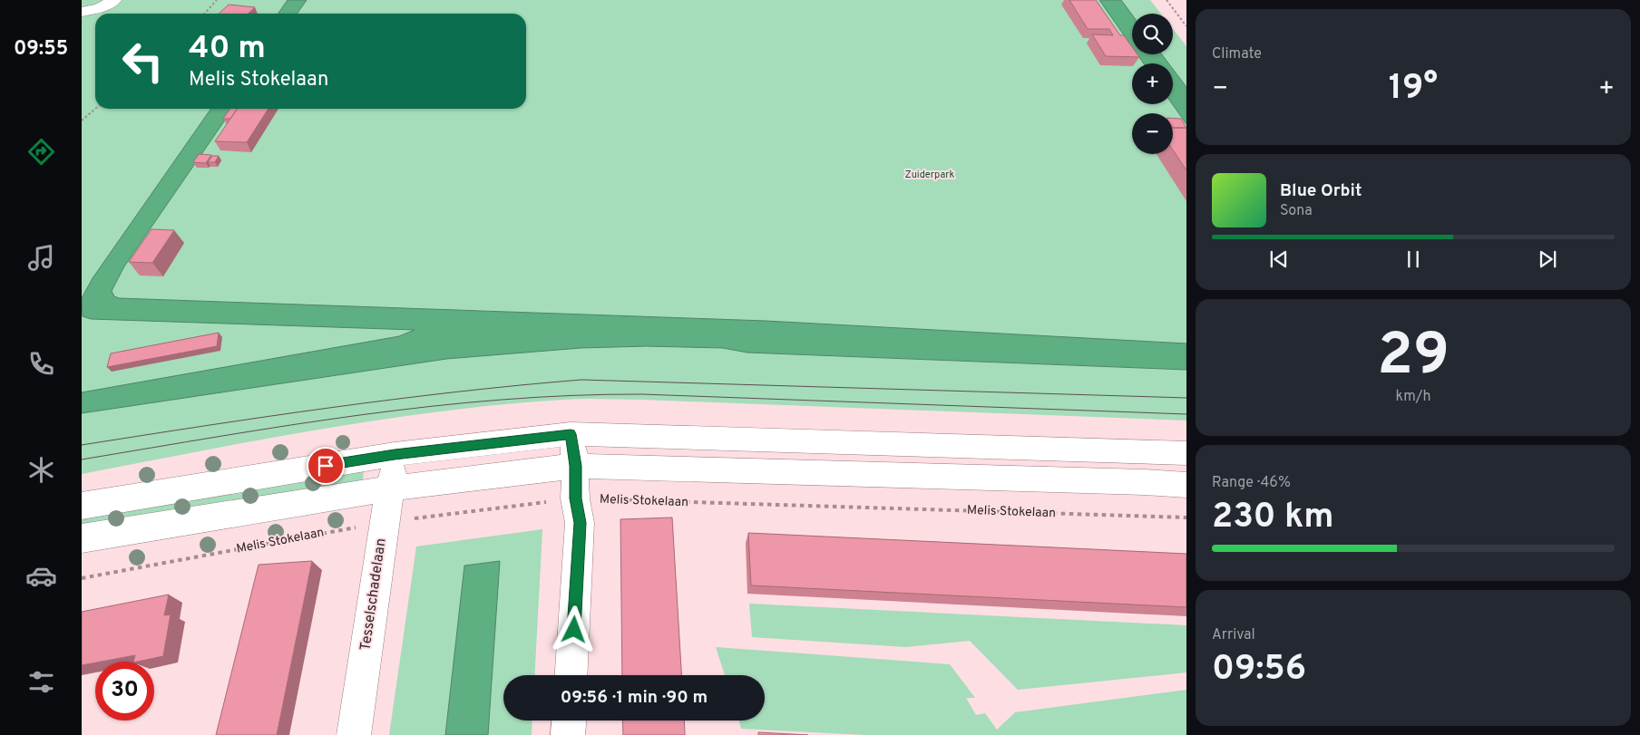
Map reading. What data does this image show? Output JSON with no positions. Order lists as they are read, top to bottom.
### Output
{
  "streets": {
    "street": ["Tesselschadelaan"],
    "path": ["Melis Stokelaan"]
  },
  "crossings": [
    ["Melis Stokelaan", "Tesselschadelaan"]
  ],
  "parks": ["Zuiderpark"],
  "page": {
    "tabs": "09:55",
    "tile": [
      "Climate",
      ["29", "km/h"],
      ["Range · 46%", "230 km"],
      ["Arrival", "09:56"]
    ],
    "map_buttons": ["+", "−"],
    "turn": ["40 m", "Melis Stokelaan"],
    "heat": ["−", "19°", "+"],
    "song": ["Blue Orbit", "Sona"],
    "limit": "30",
    "trip": "09:56 · 1 min · 90 m"
  }
}
